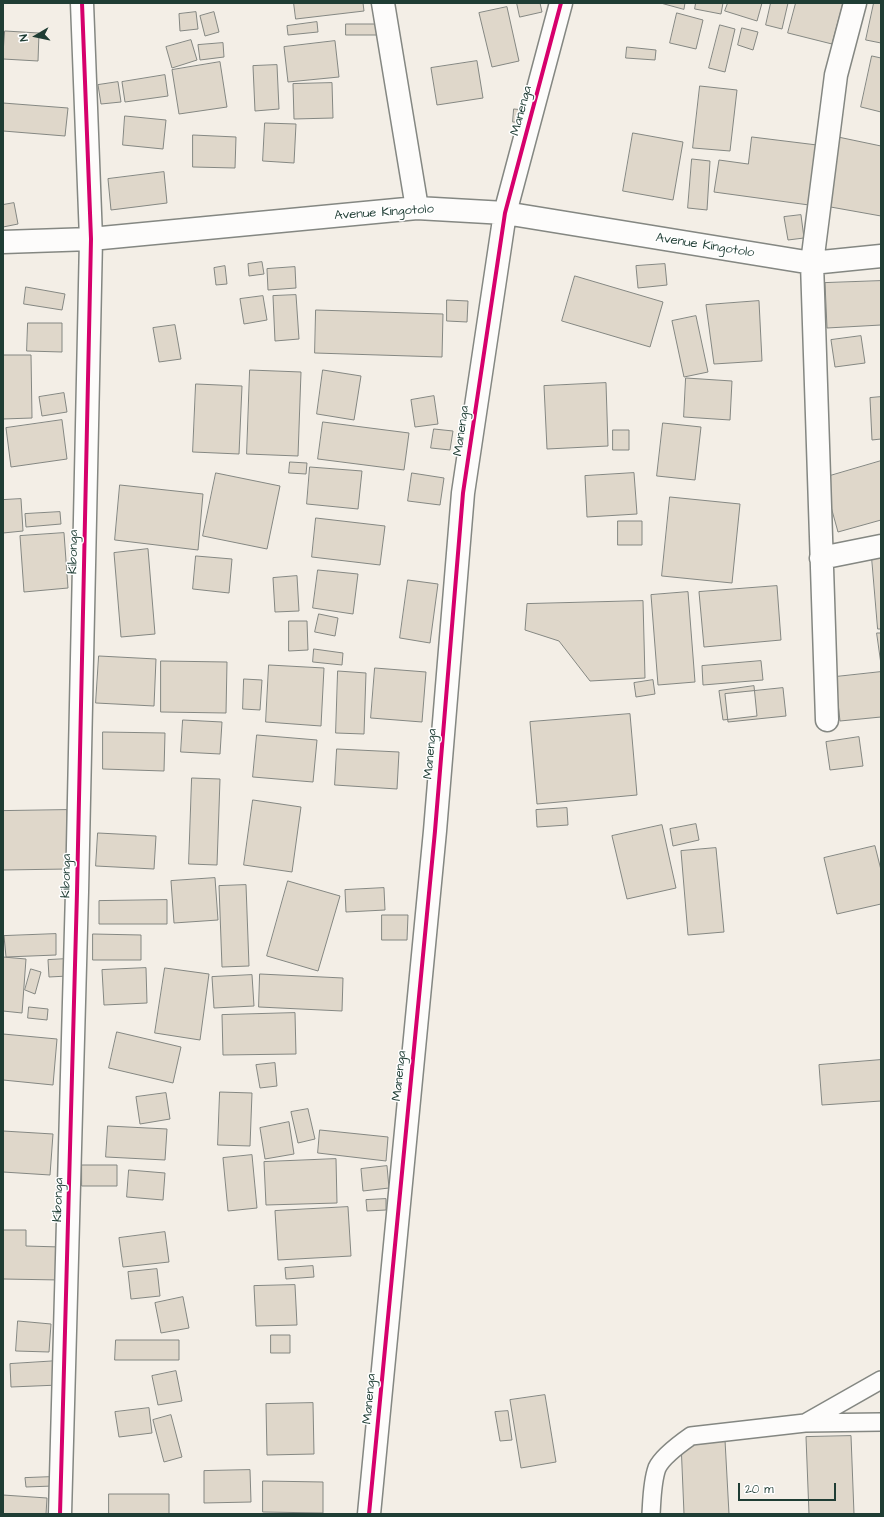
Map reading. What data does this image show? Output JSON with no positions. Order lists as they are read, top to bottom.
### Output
{
  "streets": {
    "street": ["Manenga", "Avenue Kingotolo", "Kibonga"]
  },
  "crossings": [
    ["Manenga", "Avenue Kingotolo"],
    ["Avenue Kingotolo", "Kibonga"]
  ],
  "scale_bar": "20 m",
  "north": "left"
}
